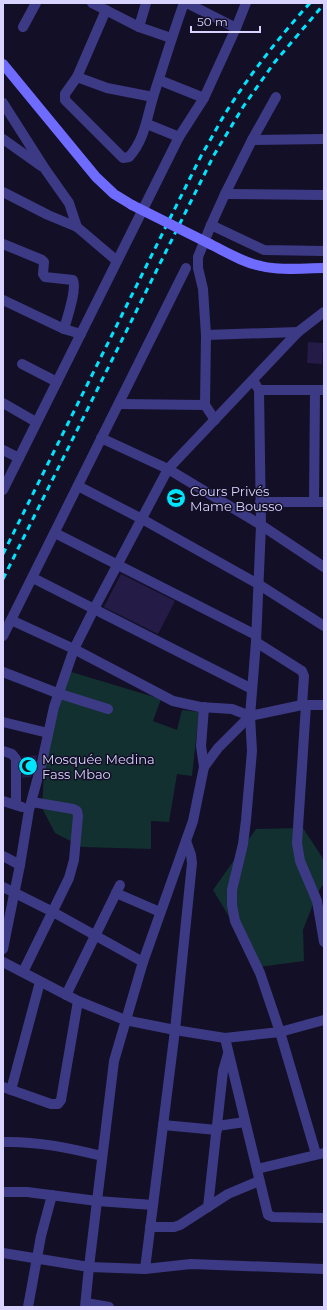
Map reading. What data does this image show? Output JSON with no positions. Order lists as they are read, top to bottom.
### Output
{
  "places": {
    "school or university": ["Cours Privés Mame Bousso"],
    "mosque": ["Mosquée Medina Fass Mbao"]
  },
  "scale_bar": "50 m"
}
